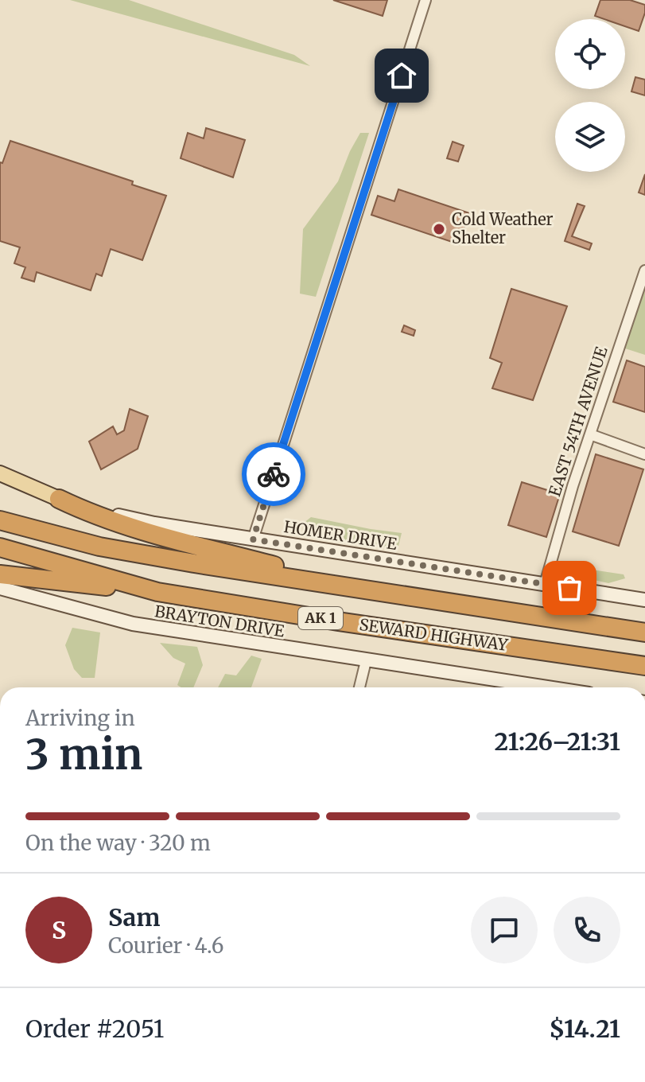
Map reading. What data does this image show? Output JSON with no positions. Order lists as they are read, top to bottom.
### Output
{
  "streets": {
    "highway": ["AK 1", "SEWARD HIGHWAY"],
    "main road": ["HOMER DRIVE", "BRAYTON DRIVE"],
    "street": ["EAST 54TH AVENUE"]
  },
  "crossings": [
    ["EAST 54TH AVENUE", "HOMER DRIVE"]
  ],
  "places": ["Cold Weather Shelter"],
  "page": {
    "heading": ["3 min", "Arriving in", "21:26–21:31"],
    "panel": [
      "Sam",
      "Courier · 4.6",
      "Order #2051",
      "$14.21"
    ],
    "bar": "On the way · 320 m",
    "round": "S"
  }
}
